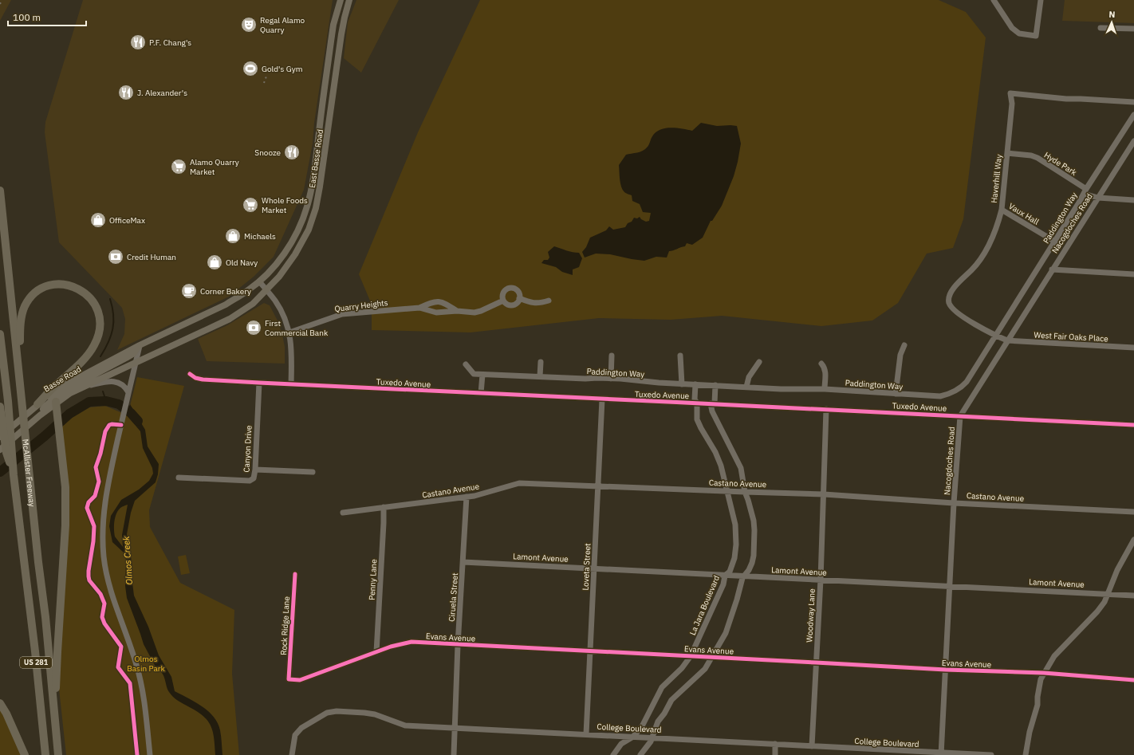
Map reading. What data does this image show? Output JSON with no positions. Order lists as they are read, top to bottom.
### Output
{
  "streets": {
    "highway": ["McAllister Freeway", "US 281"],
    "main road": ["East Basse Road", "Basse Road"],
    "street": [
      "Hyde Park",
      "Haverhill Way",
      "Vaux Hall",
      "Paddington Way",
      "Nacogdoches Road",
      "Quarry Heights",
      "West Fair Oaks Place",
      "Tuxedo Avenue",
      "Canyon Drive",
      "Castano Avenue",
      "Lamont Avenue",
      "Loveta Street",
      "Penny Lane",
      "Ciruela Street",
      "La Jara Boulevard",
      "Woodway Lane",
      "Rock Ridge Lane",
      "Evans Avenue",
      "College Boulevard"
    ]
  },
  "crossings": [
    ["East Basse Road", "Basse Road"],
    ["Hyde Park", "Haverhill Way"],
    ["Hyde Park", "Paddington Way"],
    ["Hyde Park", "Nacogdoches Road"],
    ["Haverhill Way", "Vaux Hall"],
    ["Haverhill Way", "Paddington Way"],
    ["Haverhill Way", "Nacogdoches Road"],
    ["Haverhill Way", "West Fair Oaks Place"],
    ["Vaux Hall", "Paddington Way"],
    ["Paddington Way", "La Jara Boulevard"],
    ["Nacogdoches Road", "West Fair Oaks Place"],
    ["Nacogdoches Road", "Tuxedo Avenue"],
    ["Nacogdoches Road", "Castano Avenue"],
    ["Nacogdoches Road", "Lamont Avenue"],
    ["Nacogdoches Road", "Evans Avenue"],
    ["Nacogdoches Road", "College Boulevard"],
    ["Tuxedo Avenue", "Canyon Drive"],
    ["Tuxedo Avenue", "Loveta Street"],
    ["Tuxedo Avenue", "La Jara Boulevard"],
    ["Tuxedo Avenue", "Woodway Lane"],
    ["Castano Avenue", "Loveta Street"],
    ["Castano Avenue", "Penny Lane"],
    ["Castano Avenue", "Ciruela Street"],
    ["Castano Avenue", "La Jara Boulevard"],
    ["Castano Avenue", "Woodway Lane"],
    ["Lamont Avenue", "Loveta Street"],
    ["Lamont Avenue", "Ciruela Street"],
    ["Lamont Avenue", "La Jara Boulevard"],
    ["Lamont Avenue", "Woodway Lane"],
    ["Loveta Street", "Evans Avenue"],
    ["Loveta Street", "College Boulevard"],
    ["Penny Lane", "Evans Avenue"],
    ["Ciruela Street", "Evans Avenue"],
    ["Ciruela Street", "College Boulevard"],
    ["La Jara Boulevard", "Evans Avenue"],
    ["La Jara Boulevard", "College Boulevard"],
    ["Woodway Lane", "Evans Avenue"],
    ["Woodway Lane", "College Boulevard"],
    ["Rock Ridge Lane", "Evans Avenue"]
  ],
  "water": ["Olmos Creek"],
  "parks": ["Olmos Basin Park"],
  "places": {
    "theatre": ["Regal Alamo Quarry"],
    "restaurant": ["P.F. Chang's", "J. Alexander's", "Snooze"],
    "sports": ["Gold's Gym"],
    "supermarket": ["Alamo Quarry Market", "Whole Foods Market"],
    "shop": ["OfficeMax", "Michaels", "Old Navy"],
    "bank": ["Credit Human", "First Commercial Bank"],
    "cafe": ["Corner Bakery"]
  },
  "scale_bar": "100 m",
  "north": "top"
}
